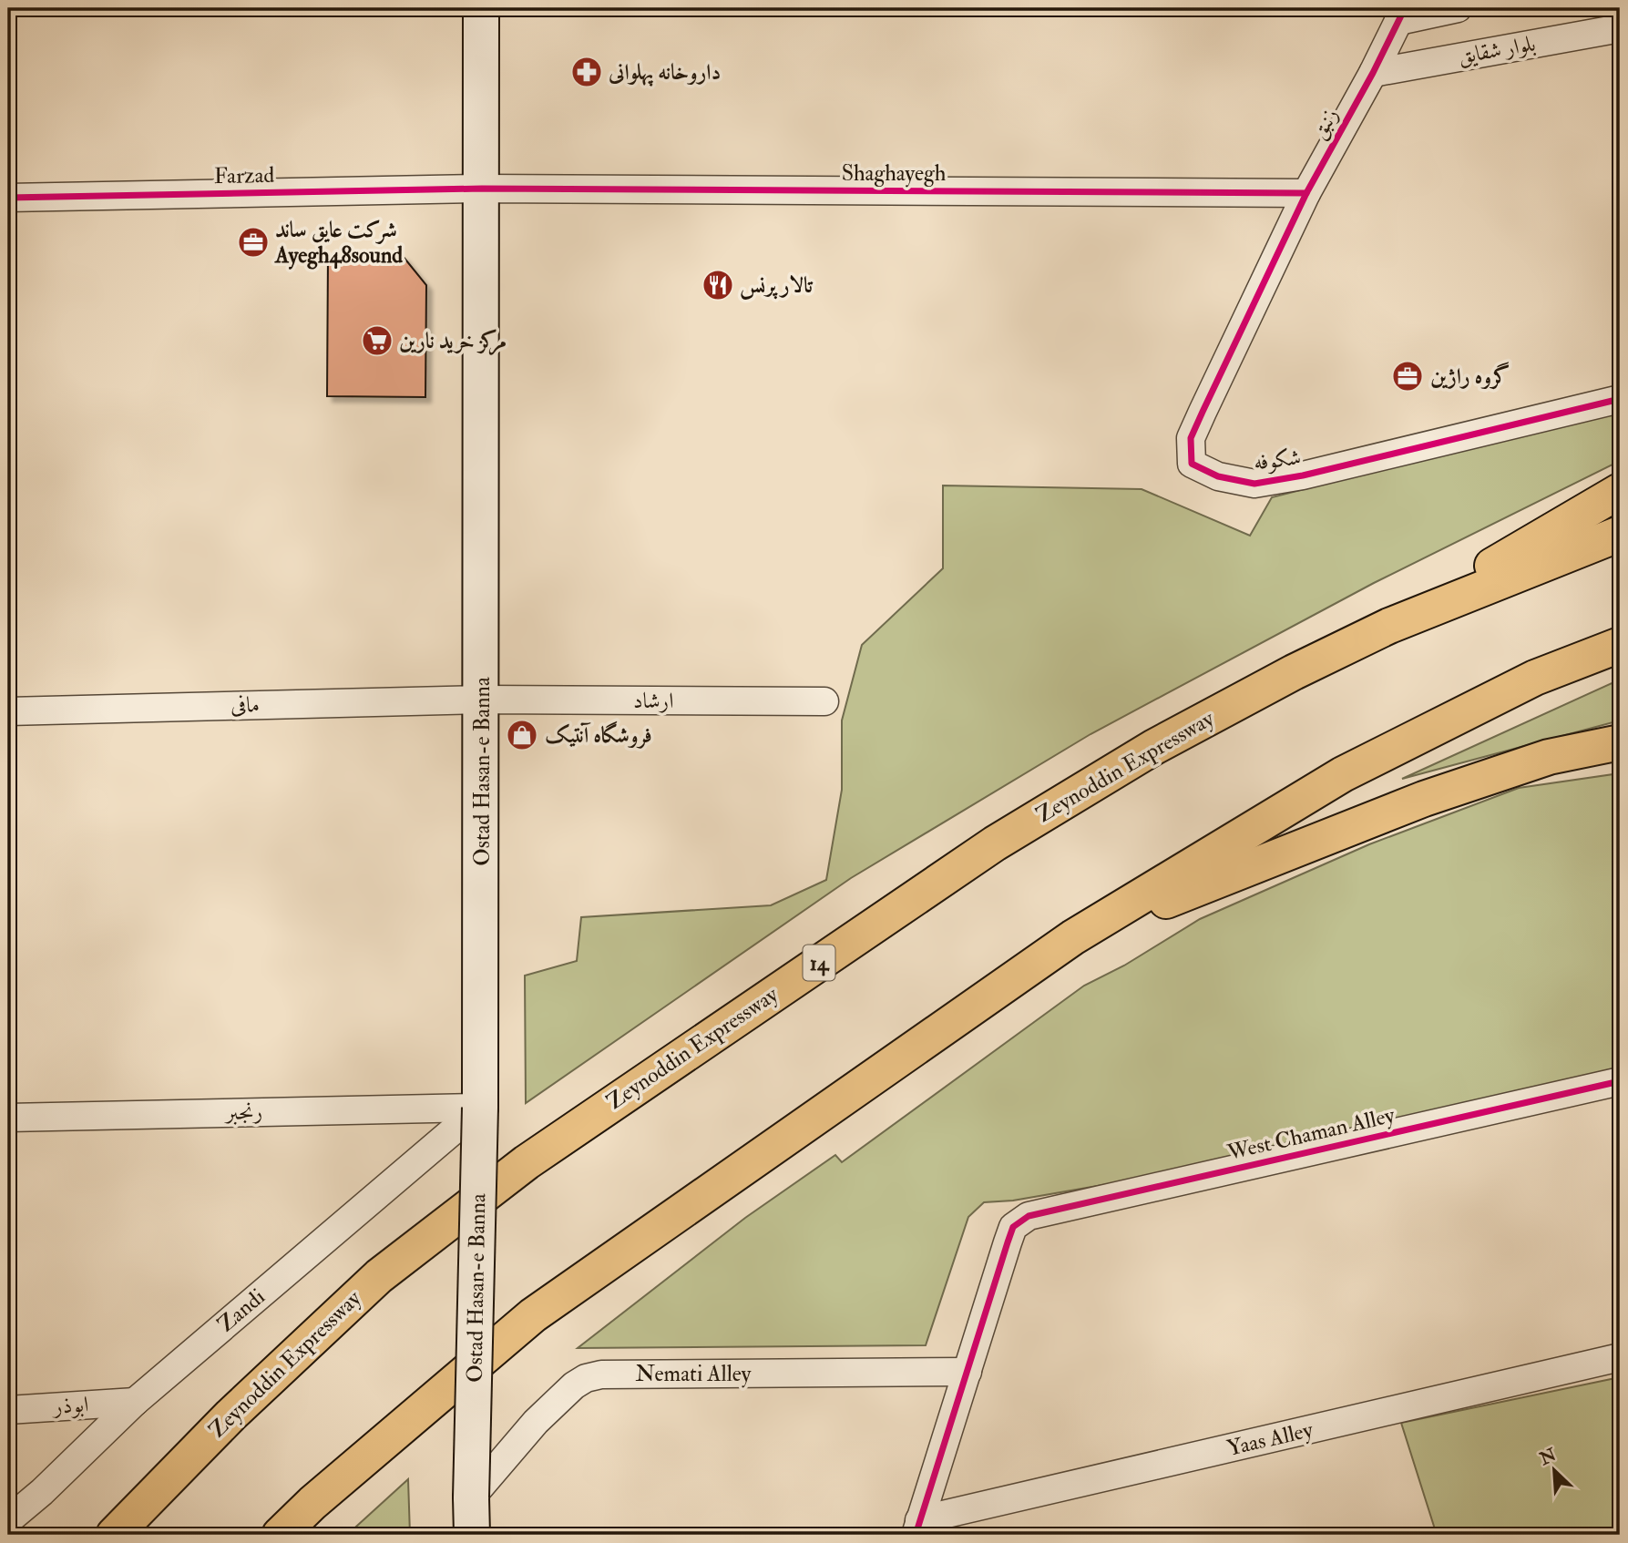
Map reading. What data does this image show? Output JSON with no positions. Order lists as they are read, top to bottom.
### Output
{
  "streets": {
    "highway": ["Zeynoddin Expressway", "14"],
    "main road": ["Ostad Hasan-e Banna"],
    "street": [
      "بلوار شقایق",
      "زنبق",
      "Shaghayegh",
      "Farzad",
      "شکوفه",
      "ارشاد",
      "مافی",
      "رنجبر",
      "West Chaman Alley",
      "Zandi",
      "Nemati Alley",
      "ابوذر",
      "Yaas Alley"
    ]
  },
  "crossings": [
    ["بلوار شقایق", "زنبق"],
    ["زنبق", "Shaghayegh"],
    ["زنبق", "شکوفه"],
    ["Shaghayegh", "Farzad"],
    ["Shaghayegh", "شکوفه"],
    ["Shaghayegh", "Ostad Hasan-e Banna"],
    ["Farzad", "Ostad Hasan-e Banna"],
    ["ارشاد", "مافی"],
    ["ارشاد", "Ostad Hasan-e Banna"],
    ["مافی", "Ostad Hasan-e Banna"],
    ["Ostad Hasan-e Banna", "رنجبر"],
    ["Ostad Hasan-e Banna", "Zandi"],
    ["Ostad Hasan-e Banna", "Nemati Alley"],
    ["رنجبر", "Zandi"],
    ["West Chaman Alley", "Nemati Alley"],
    ["Zandi", "ابوذر"]
  ],
  "places": {
    "pharmacy": ["داروخانه پهلوانی"],
    "office": ["شرکت عایق ساند Ayegh48sound", "گروه راژین"],
    "restaurant": ["تالار پرنس"],
    "supermarket": ["مرکز خرید نارین"],
    "shop": ["فروشگاه آنتیک"]
  },
  "north": "top left"
}
